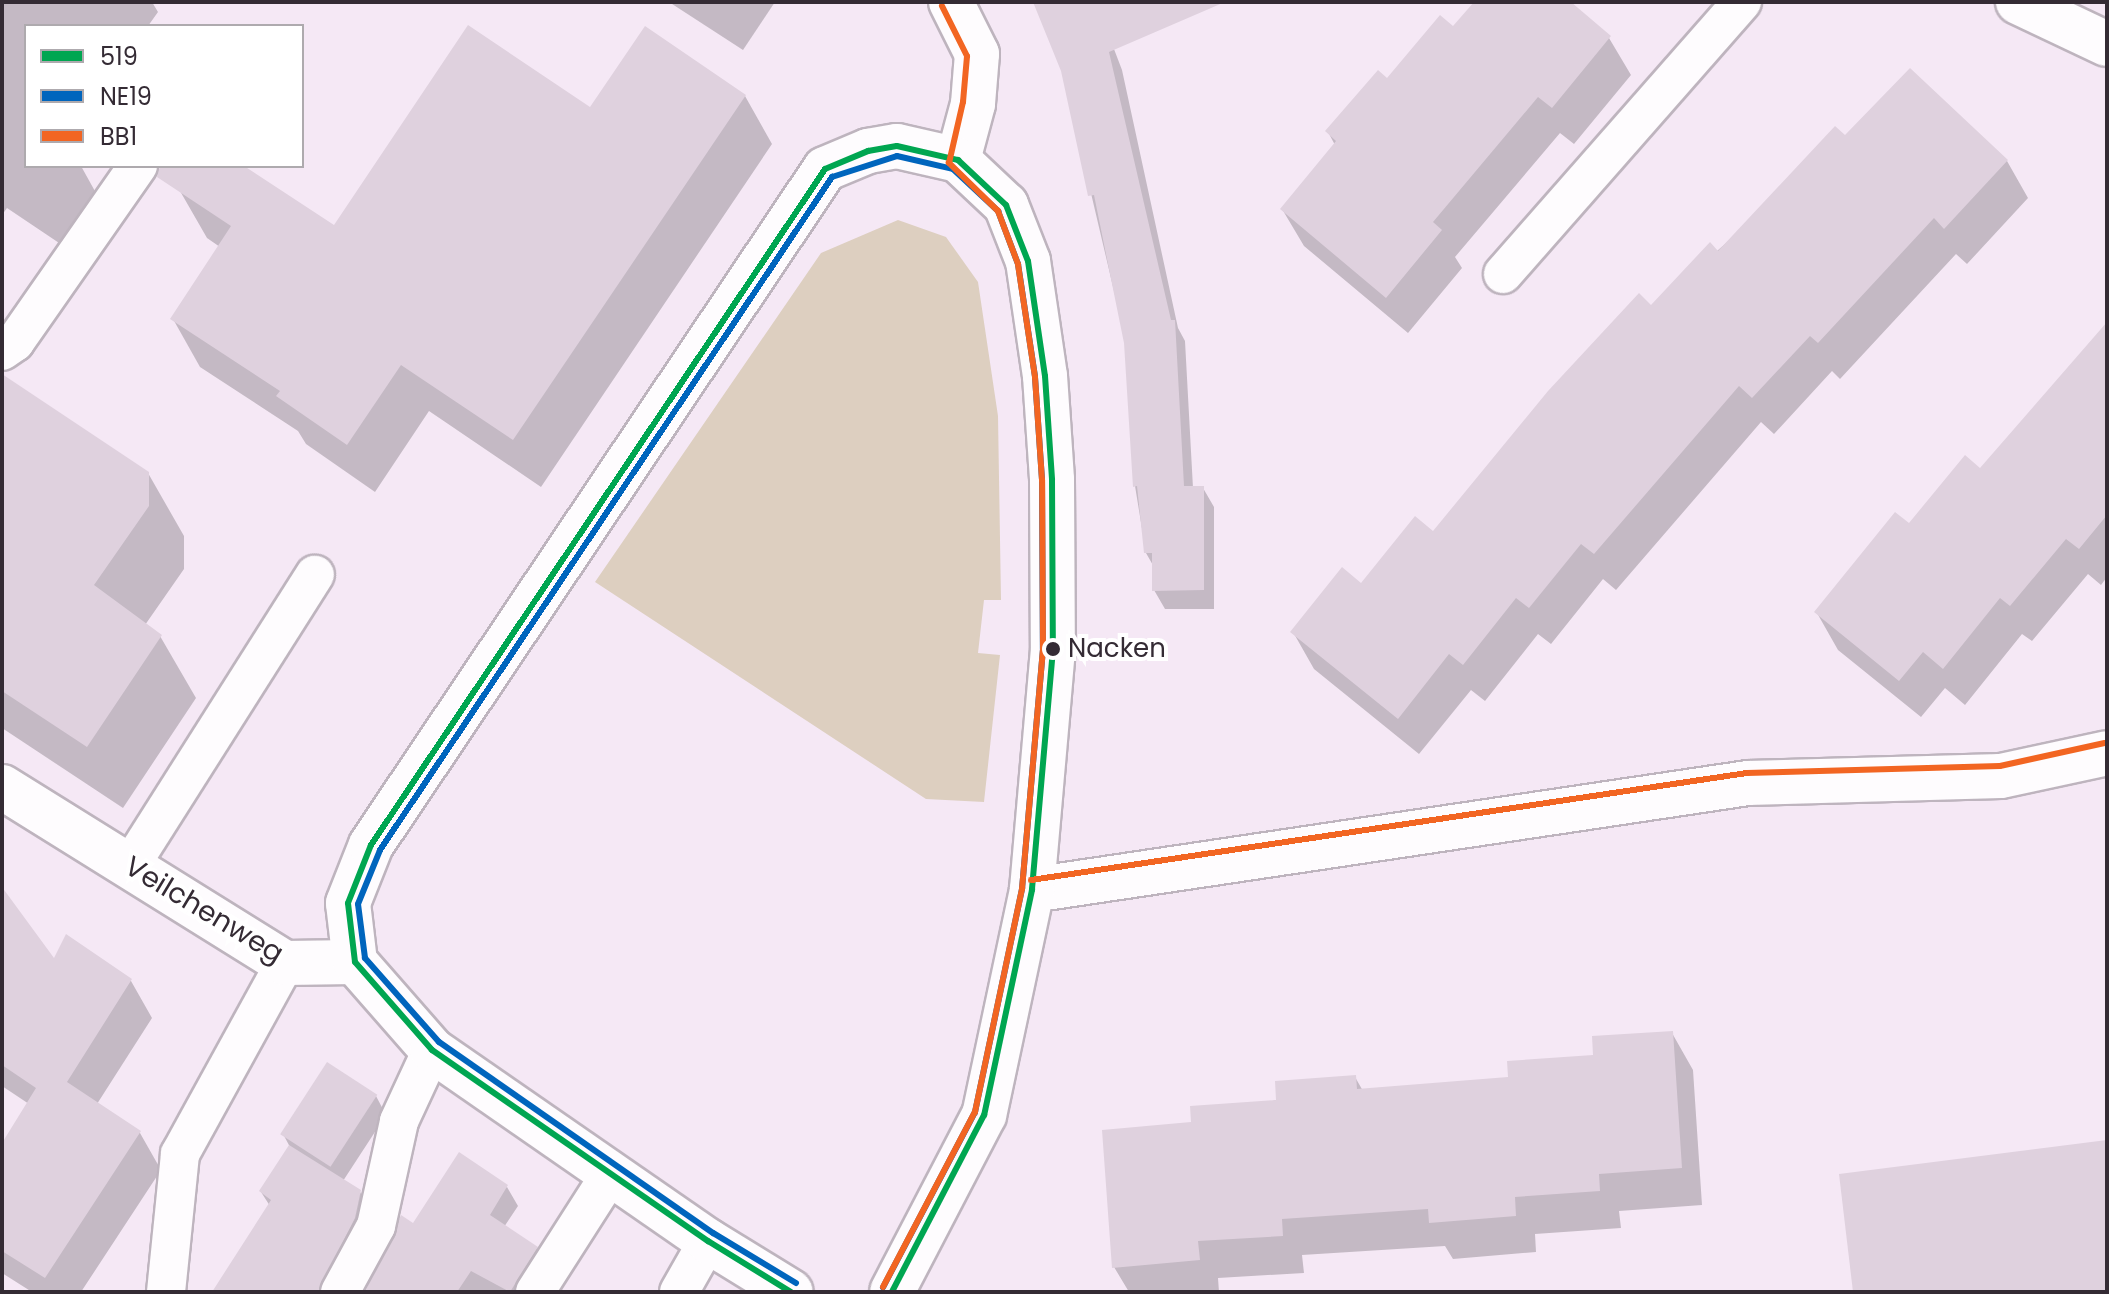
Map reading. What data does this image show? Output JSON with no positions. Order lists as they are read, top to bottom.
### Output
{
  "streets": {
    "street": ["Veilchenweg"]
  },
  "places": ["Nacken"],
  "lines": ["transit line BB1", "transit line 519", "transit line NE19"],
  "legend": ["519", "NE19", "BB1"]
}
